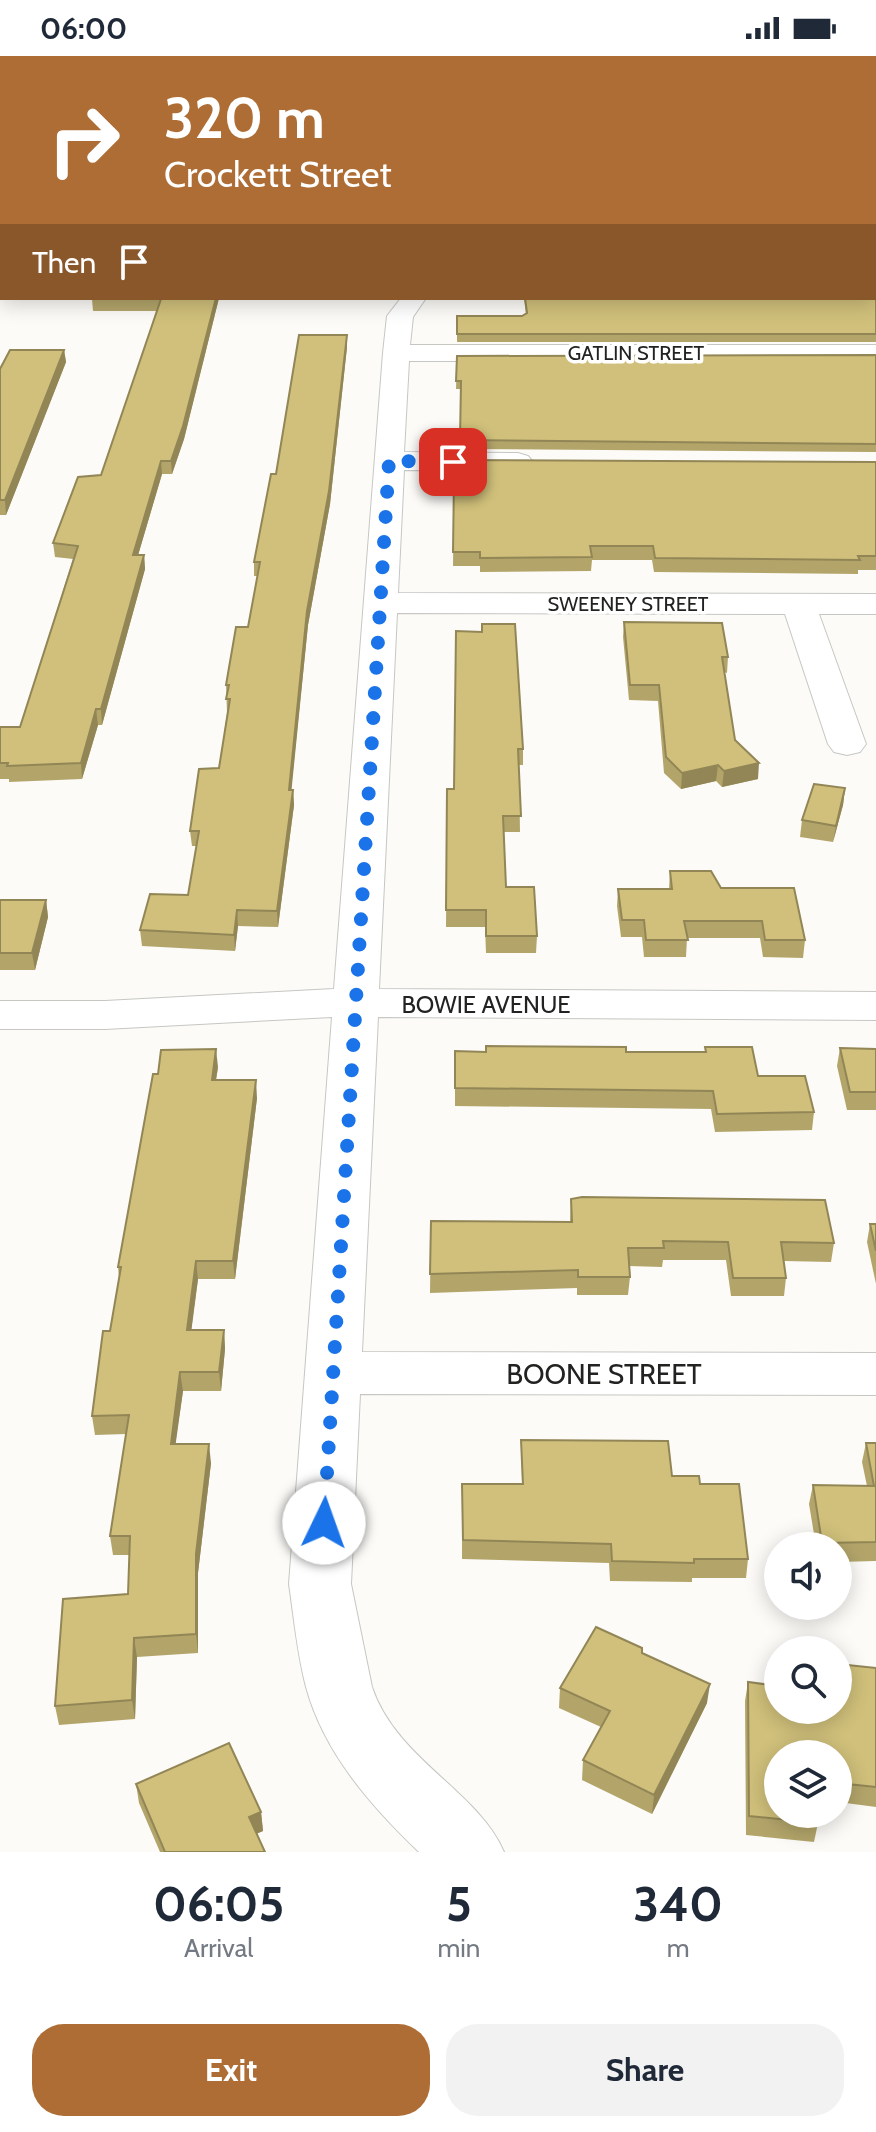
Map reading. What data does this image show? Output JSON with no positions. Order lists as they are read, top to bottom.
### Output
{
  "streets": {
    "street": [
      "GATLIN STREET",
      "SWEENEY STREET",
      "BOWIE AVENUE",
      "BOONE STREET"
    ]
  },
  "page": {
    "status": "06:00",
    "turn": ["320 m", "Crockett Street"],
    "then": "Then",
    "eta": [
      "06:05",
      "Arrival",
      "5",
      "min",
      "340",
      "m"
    ],
    "buttons": ["Exit", "Share"]
  }
}
